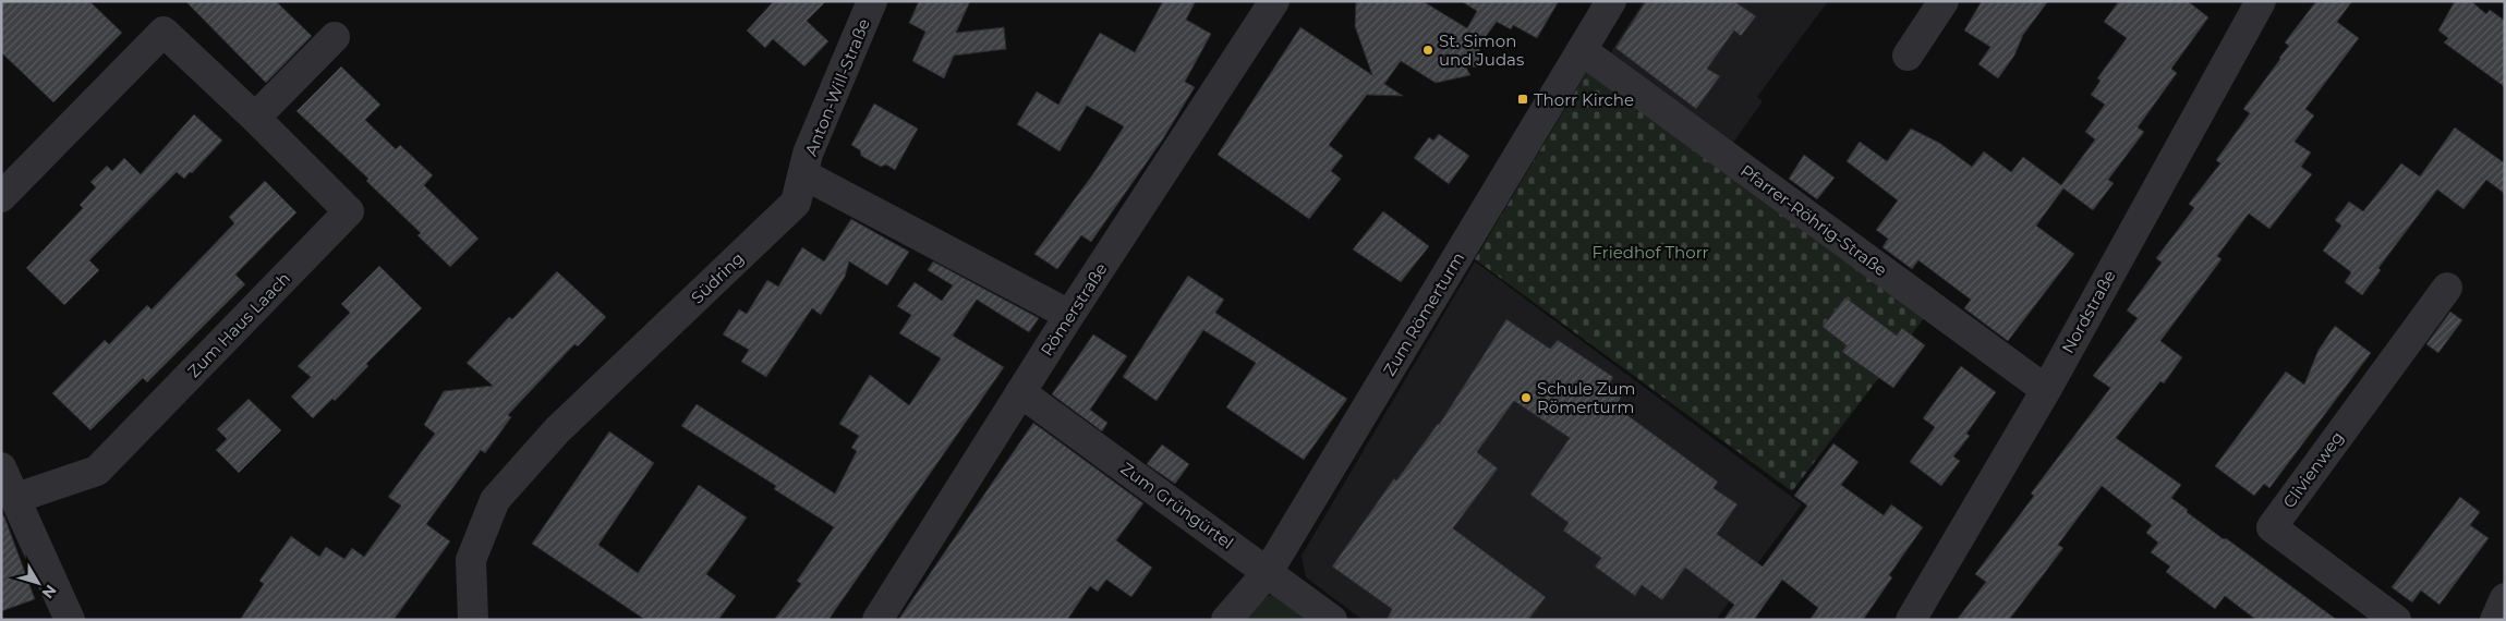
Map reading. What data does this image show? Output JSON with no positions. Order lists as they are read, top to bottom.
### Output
{
  "streets": {
    "street": [
      "Anton-Will-Straße",
      "Pfarrer-Röhrig-Straße",
      "Südring",
      "Römerstraße",
      "Nordstraße",
      "Zum Römerturm",
      "Zum Haus Laach",
      "Clivienweg",
      "Zum Grüngürtel"
    ]
  },
  "crossings": [
    ["Anton-Will-Straße", "Südring"],
    ["Pfarrer-Röhrig-Straße", "Nordstraße"],
    ["Pfarrer-Röhrig-Straße", "Zum Römerturm"],
    ["Römerstraße", "Zum Grüngürtel"],
    ["Zum Römerturm", "Zum Grüngürtel"]
  ],
  "parks": ["Friedhof Thorr"],
  "places": {
    "other": ["St. Simon und Judas", "Schule Zum Römerturm"],
    "transit": ["Thorr Kirche"]
  },
  "north": "bottom right"
}
